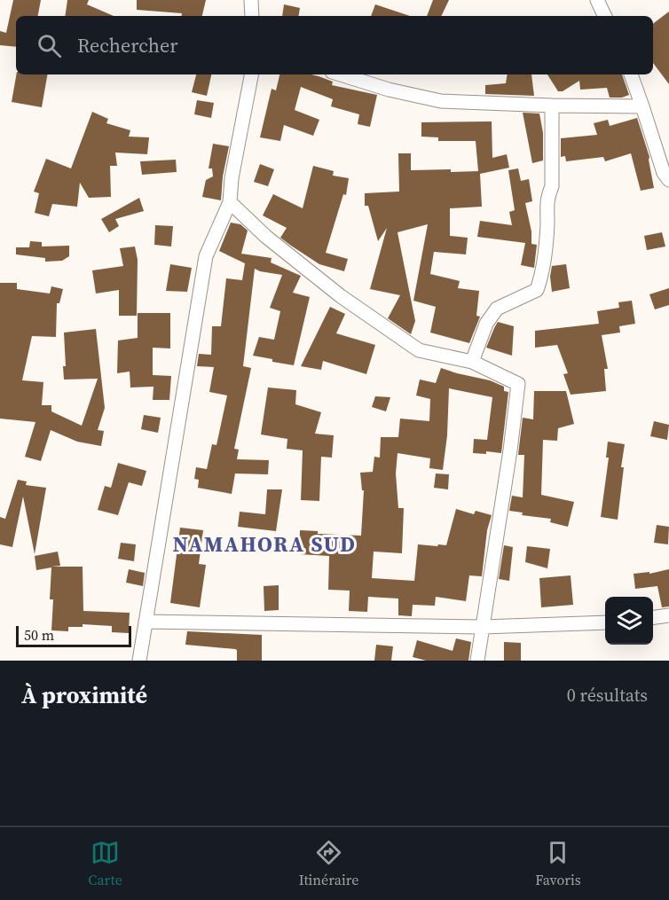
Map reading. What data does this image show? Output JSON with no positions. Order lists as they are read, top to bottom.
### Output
{
  "districts": ["NAMAHORA SUD"],
  "scale_bar": "50 m",
  "page": {
    "search": "Rechercher",
    "scale": "50 m",
    "heading": ["À proximité", "0 résultats"],
    "nav": ["Carte", "Itinéraire", "Favoris"]
  }
}
